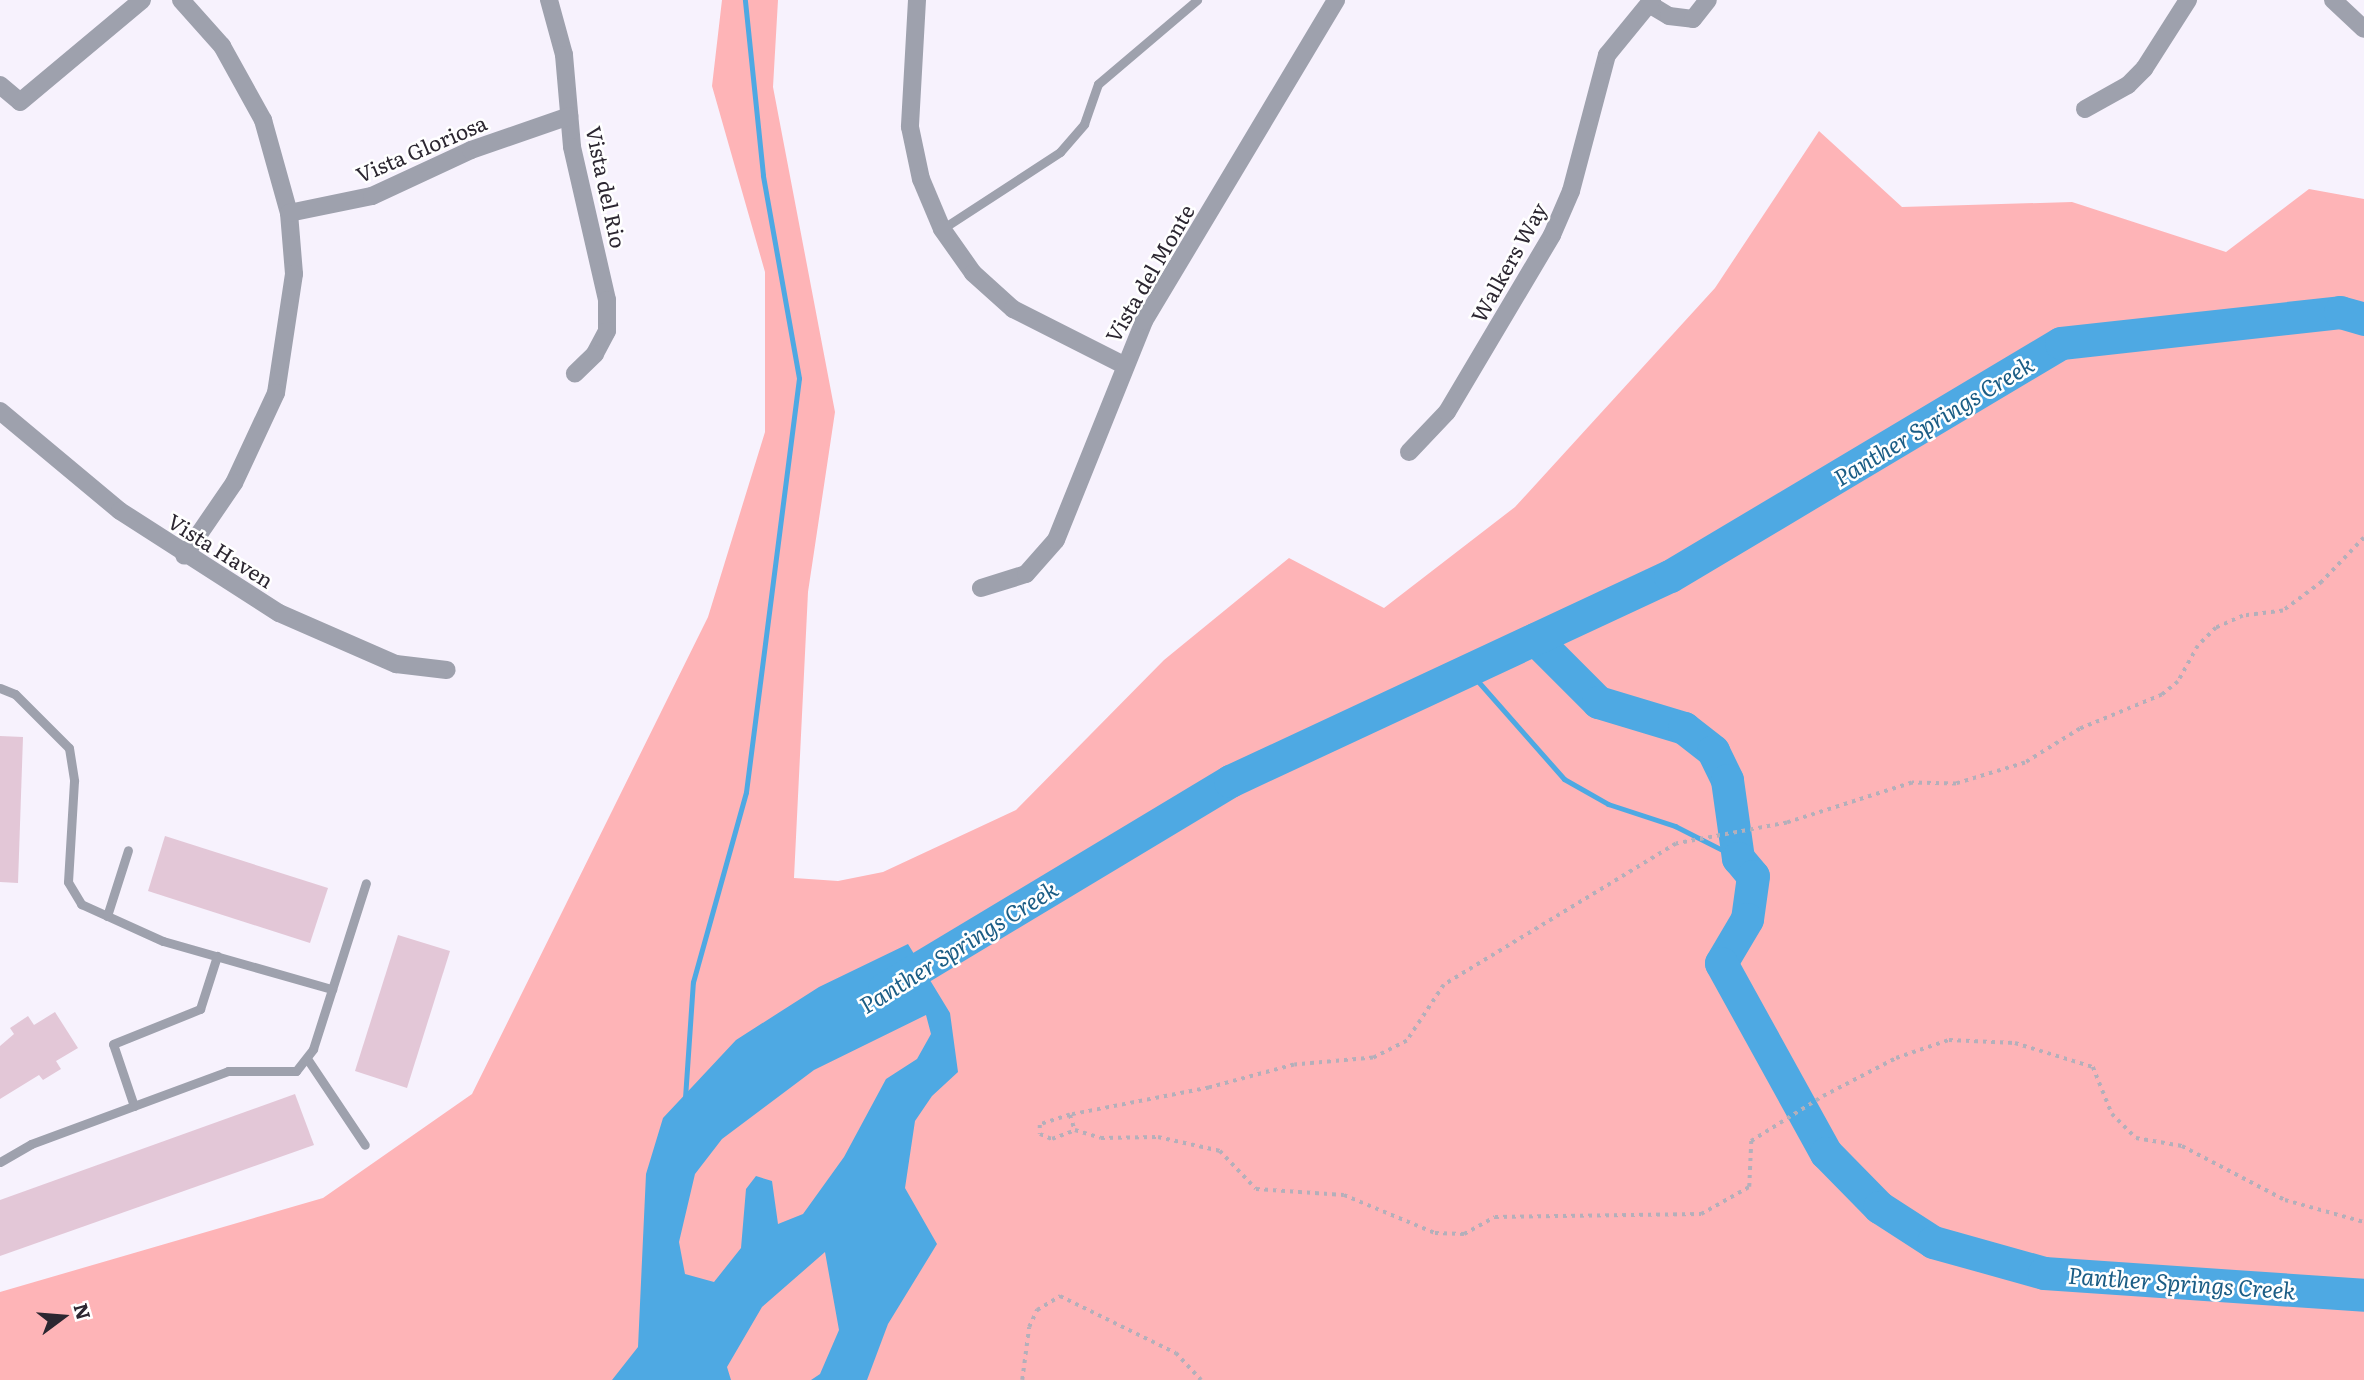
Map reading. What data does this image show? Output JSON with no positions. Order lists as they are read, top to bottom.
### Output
{
  "streets": {
    "street": [
      "Vista Gloriosa",
      "Vista del Rio",
      "Walkers Way",
      "Vista del Monte",
      "Vista Haven"
    ]
  },
  "crossings": [
    ["Vista Gloriosa", "Vista del Rio"]
  ],
  "water": ["Panther Springs Creek"],
  "north": "right"
}
